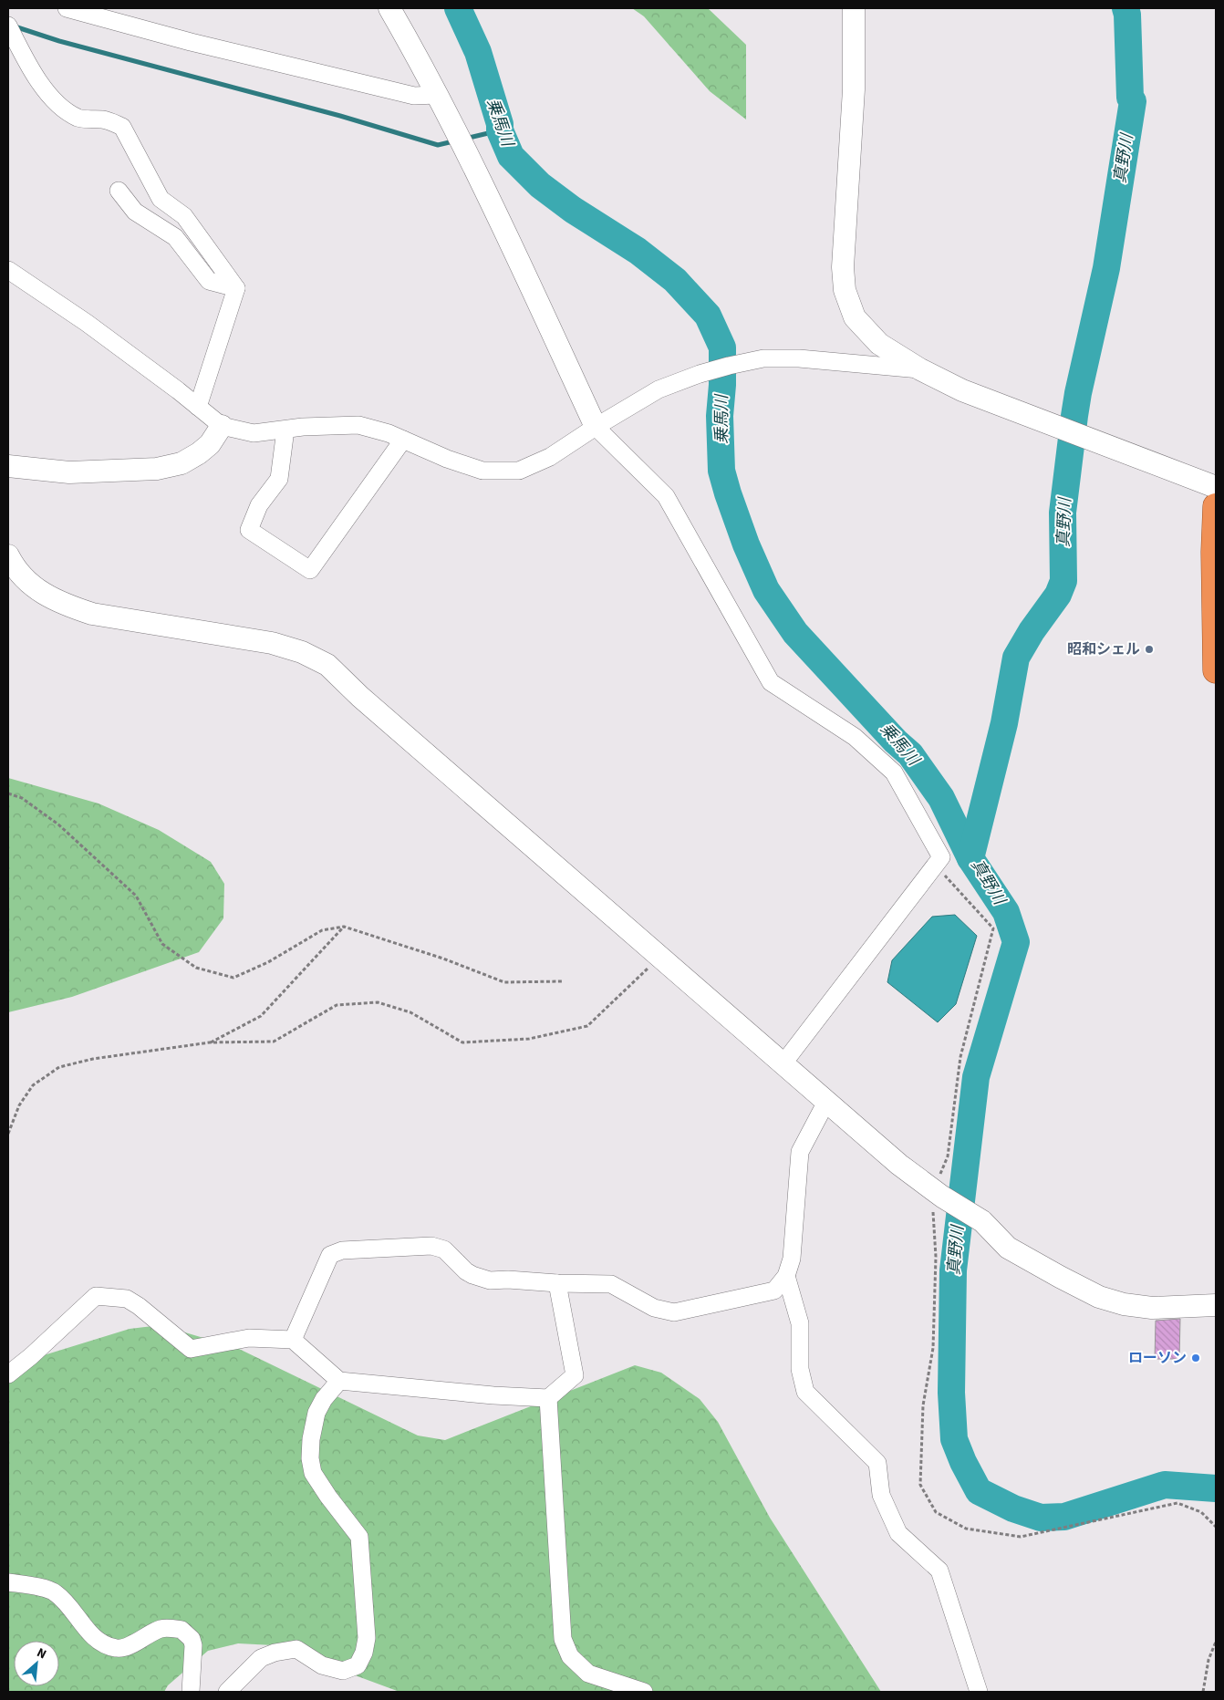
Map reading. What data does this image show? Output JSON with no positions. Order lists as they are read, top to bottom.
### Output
{
  "water": ["乗馬川", "真野川"],
  "places": ["昭和シェル", "ローソン"],
  "north": "top right"
}
